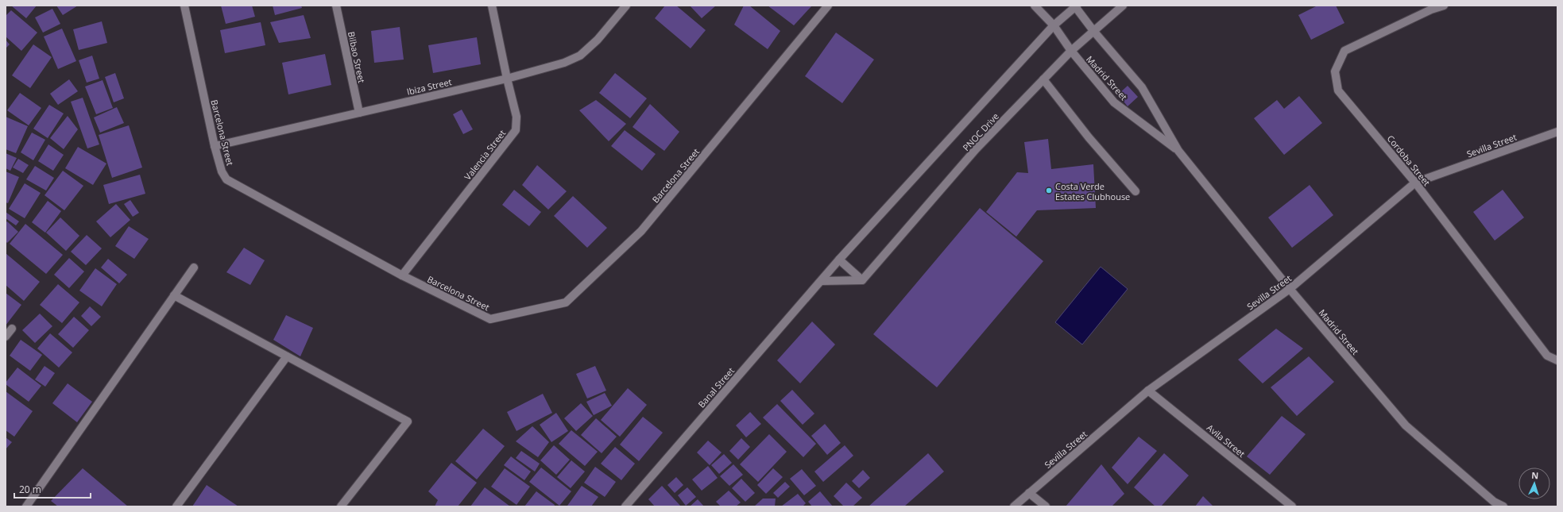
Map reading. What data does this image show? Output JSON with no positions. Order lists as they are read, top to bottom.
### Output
{
  "streets": {
    "street": [
      "Bilbao Street",
      "Madrid Street",
      "Ibiza Street",
      "PNOC Drive",
      "Barcelona Street",
      "Sevilla Street",
      "Valencia Street",
      "Cordoba Street",
      "Banal Street",
      "Avila Street"
    ]
  },
  "crossings": [
    ["Bilbao Street", "Ibiza Street"],
    ["Madrid Street", "PNOC Drive"],
    ["Madrid Street", "Sevilla Street"],
    ["Ibiza Street", "Barcelona Street"],
    ["Ibiza Street", "Valencia Street"],
    ["PNOC Drive", "Banal Street"],
    ["Barcelona Street", "Valencia Street"],
    ["Sevilla Street", "Cordoba Street"],
    ["Sevilla Street", "Avila Street"]
  ],
  "places": ["Costa Verde Estates Clubhouse"],
  "scale_bar": "20 m",
  "north": "top"
}
